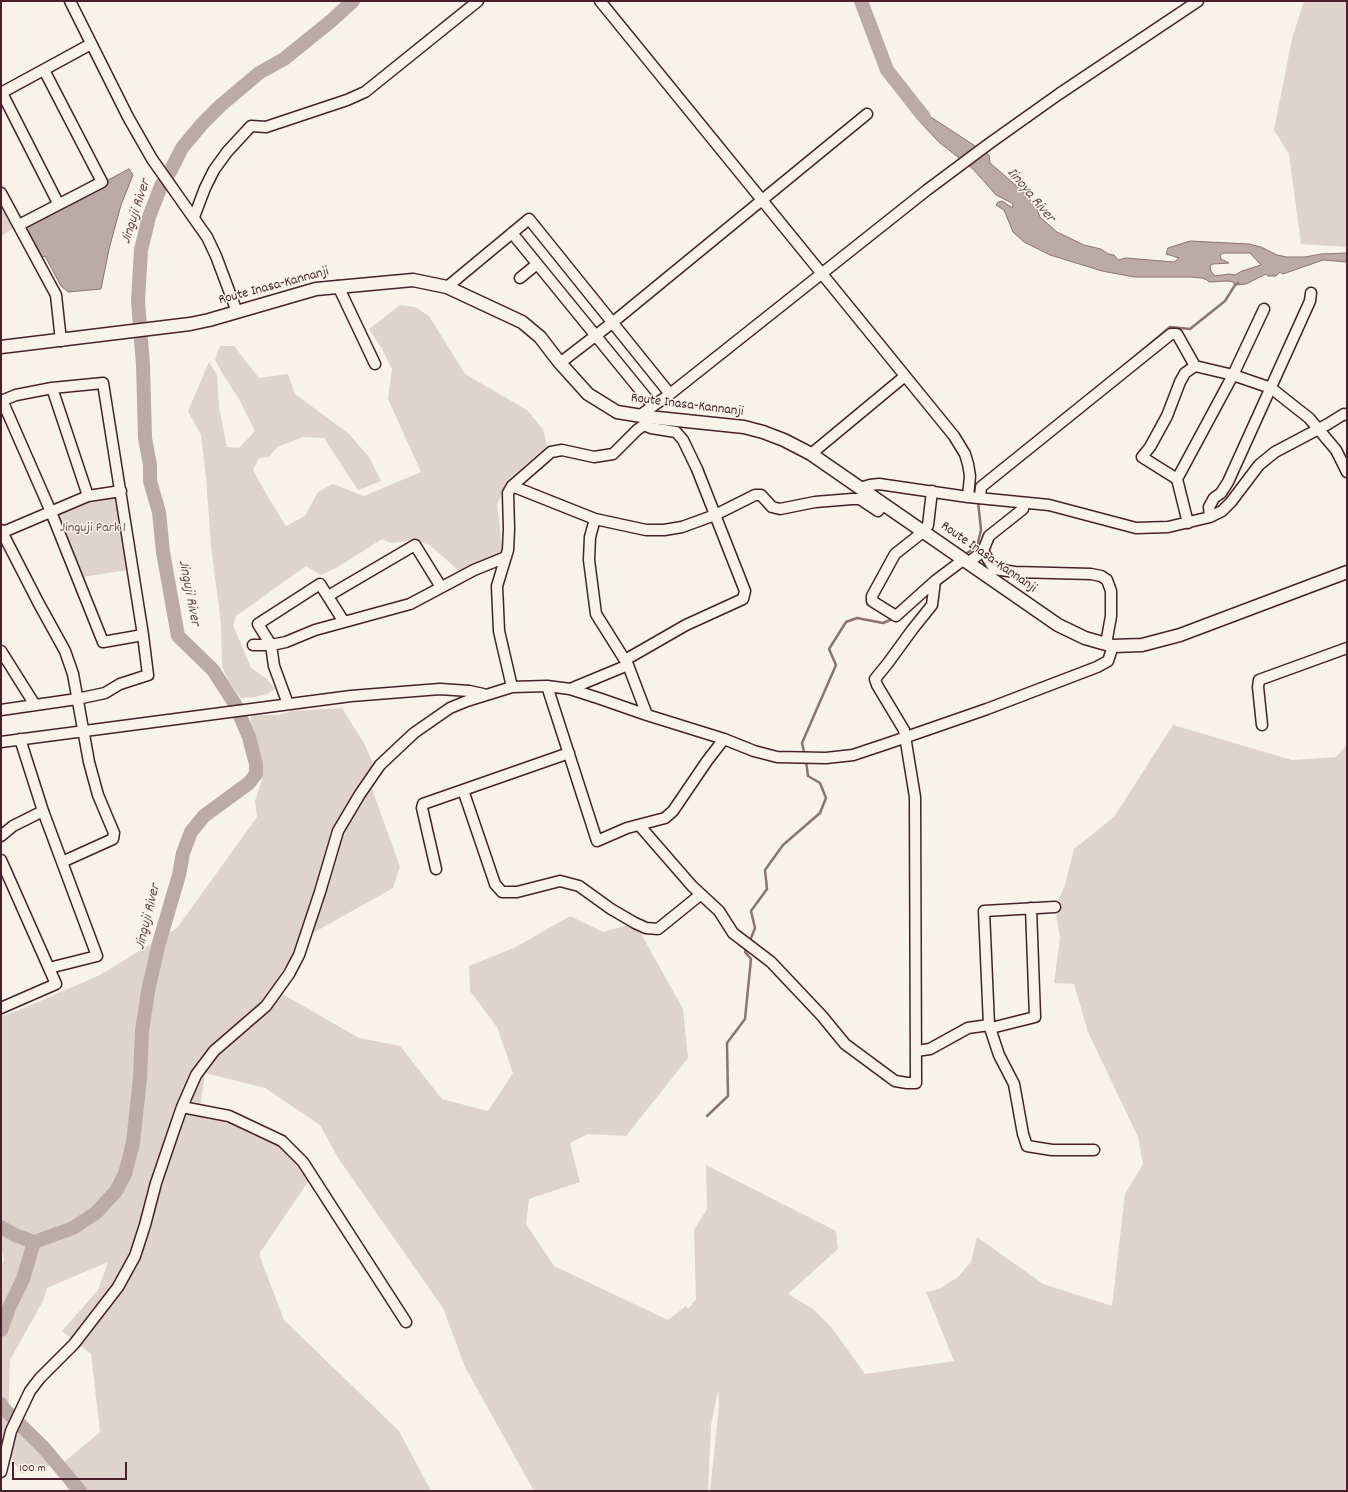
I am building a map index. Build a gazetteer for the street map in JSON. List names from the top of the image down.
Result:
{
  "streets": {
    "main road": ["Route Inasa-Kannanji"]
  },
  "water": ["Iinoya River", "Jinguji River"],
  "parks": ["Jinguji Park 1"],
  "scale_bar": "100 m"
}
